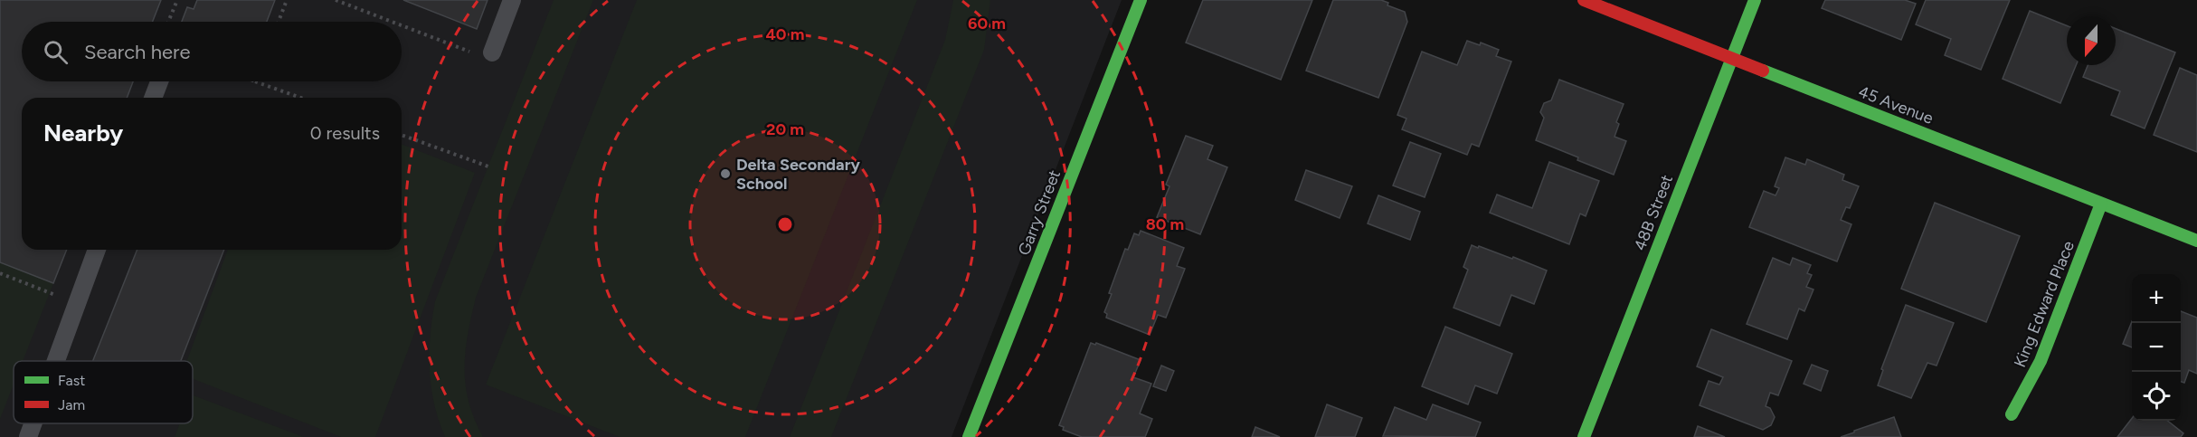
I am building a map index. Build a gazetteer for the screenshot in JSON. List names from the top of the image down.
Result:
{
  "streets": {
    "street": [
      "45 Avenue",
      "Garry Street",
      "48B Street",
      "King Edward Place"
    ]
  },
  "crossings": [
    ["45 Avenue", "48B Street"],
    ["45 Avenue", "King Edward Place"]
  ],
  "places": ["Delta Secondary School"],
  "legend": ["Fast", "Jam"],
  "north": "bottom",
  "page": {
    "search": "Search here",
    "heading": ["Nearby", "0 results"],
    "map_buttons": ["+", "−"]
  },
  "rings": [
    "60 m",
    "40 m",
    "20 m",
    "80 m"
  ]
}
